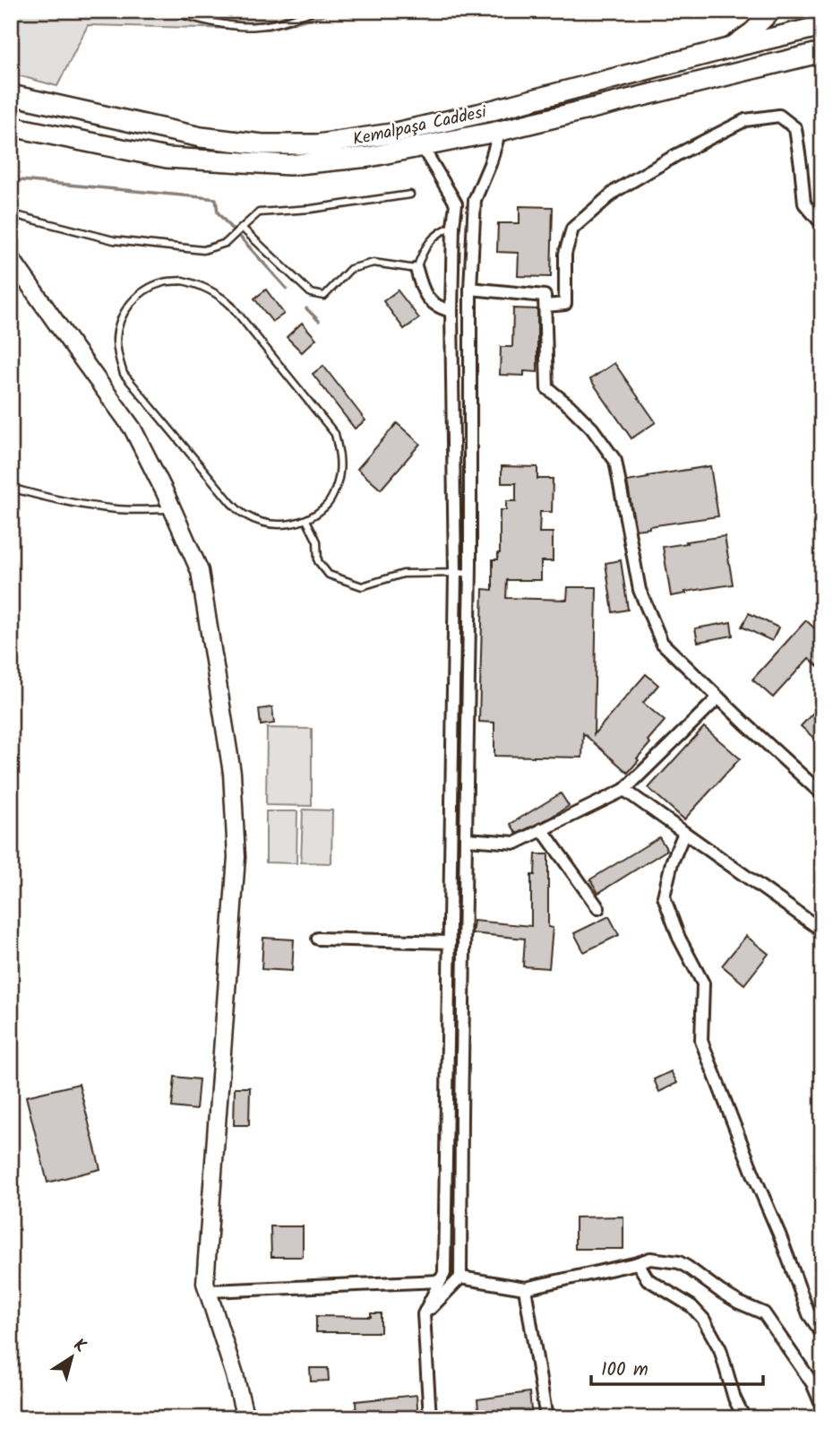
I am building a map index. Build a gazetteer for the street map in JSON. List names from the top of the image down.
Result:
{
  "streets": {
    "main road": ["Kemalpaşa Caddesi"]
  },
  "scale_bar": "100 m",
  "north": "top right"
}
